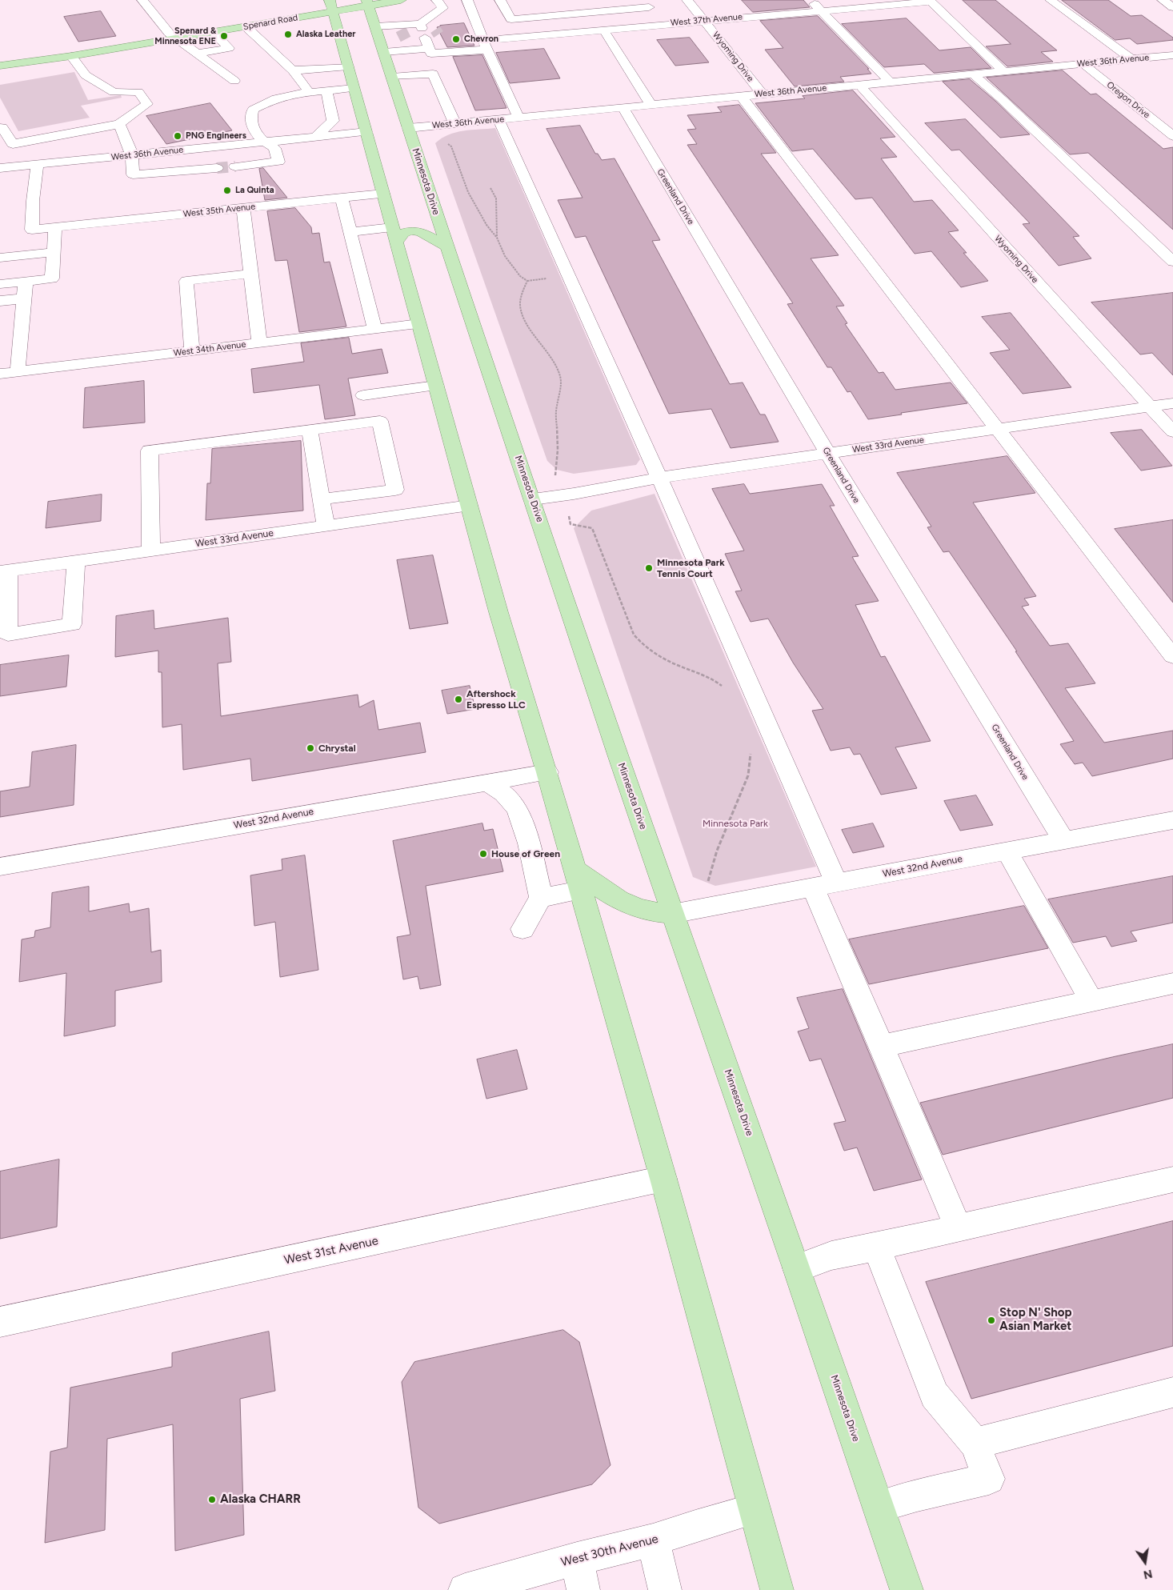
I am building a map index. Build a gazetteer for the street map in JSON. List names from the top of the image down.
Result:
{
  "streets": {
    "main road": ["Spenard Road", "Minnesota Drive"],
    "street": [
      "West 37th Avenue",
      "Wyoming Drive",
      "West 36th Avenue",
      "Oregon Drive",
      "Greenland Drive",
      "West 35th Avenue",
      "West 34th Avenue",
      "West 33rd Avenue",
      "West 32nd Avenue",
      "West 31st Avenue",
      "West 30th Avenue"
    ]
  },
  "crossings": [
    ["West 37th Avenue", "Wyoming Drive"],
    ["Spenard Road", "Minnesota Drive"],
    ["Wyoming Drive", "West 36th Avenue"],
    ["Wyoming Drive", "West 33rd Avenue"],
    ["West 36th Avenue", "Oregon Drive"],
    ["West 36th Avenue", "Minnesota Drive"],
    ["West 36th Avenue", "Greenland Drive"],
    ["West 36th Avenue", "West 35th Avenue"],
    ["Minnesota Drive", "West 33rd Avenue"],
    ["Minnesota Drive", "West 32nd Avenue"],
    ["Greenland Drive", "West 33rd Avenue"],
    ["Greenland Drive", "West 32nd Avenue"]
  ],
  "parks": ["Minnesota Park"],
  "places": [
    "Alaska Leather",
    "Spenard & Minnesota ENE",
    "Chevron",
    "PNG Engineers",
    "La Quinta",
    "Minnesota Park Tennis Court",
    "Aftershock Espresso LLC",
    "Chrystal",
    "House of Green",
    "Stop N' Shop Asian Market",
    "Alaska CHARR"
  ],
  "north": "bottom"
}
